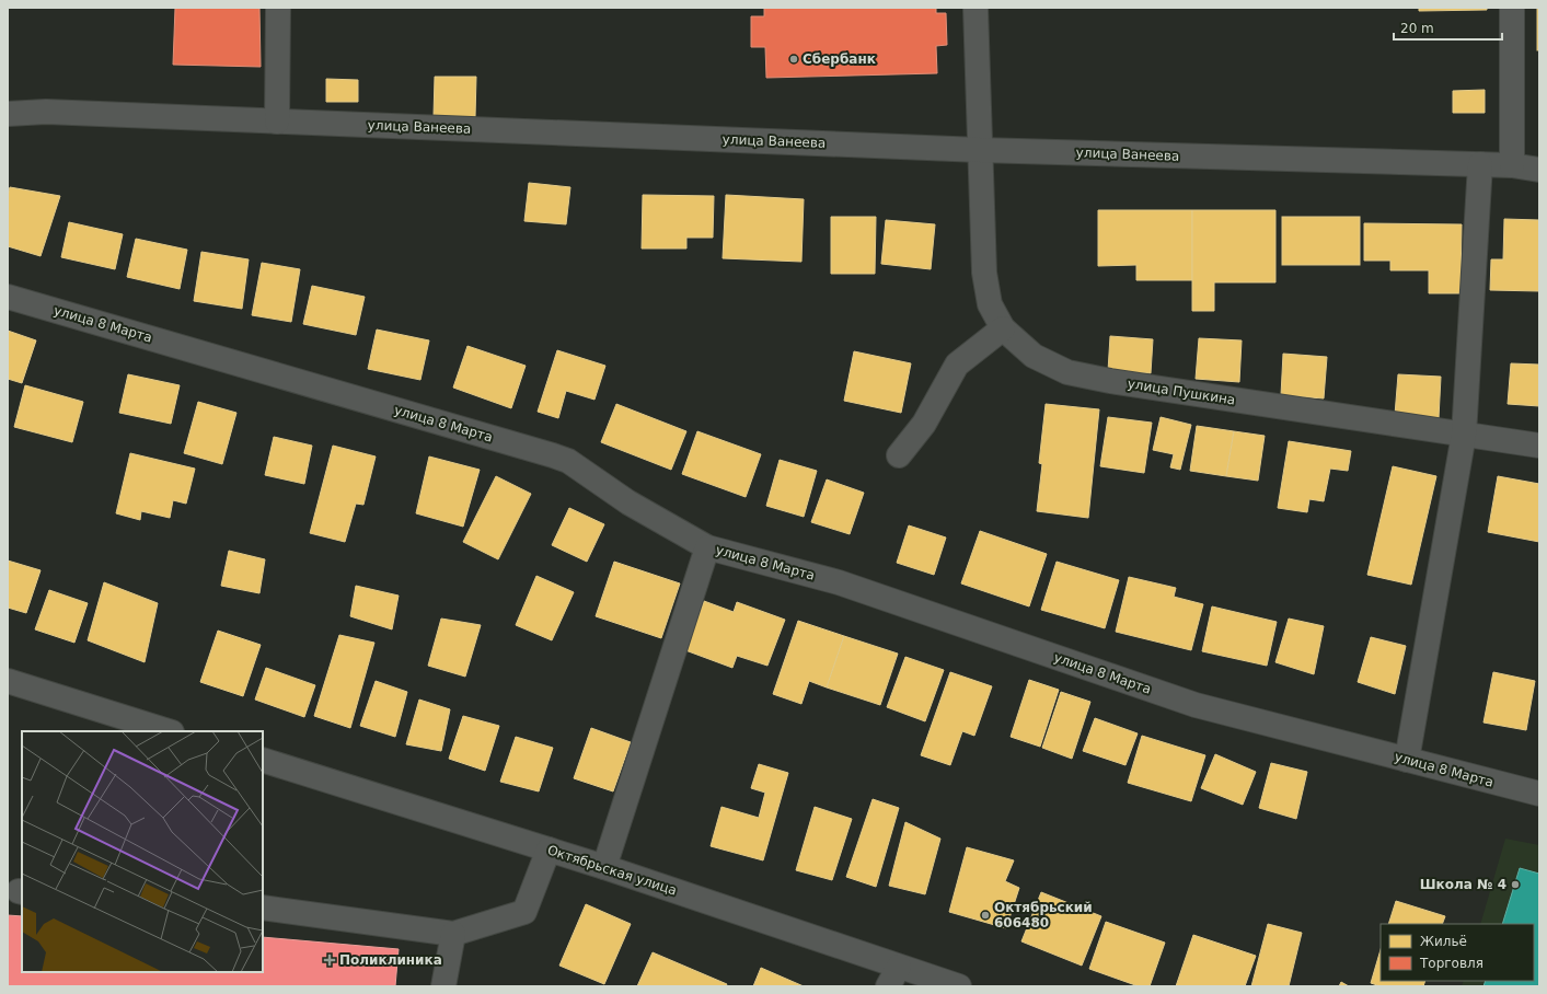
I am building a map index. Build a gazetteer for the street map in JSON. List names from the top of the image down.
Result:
{
  "streets": {
    "street": [
      "улица Ванеева",
      "улица 8 Марта",
      "улица Пушкина",
      "Октябрьская улица"
    ]
  },
  "crossings": [
    ["улица Ванеева", "улица Пушкина"]
  ],
  "places": {
    "other": ["Сбербанк", "Школа № 4", "Октябрьский 606480"],
    "health": ["Поликлиника"]
  },
  "legend": ["Жильё", "Торговля"],
  "scale_bar": "20 m"
}
